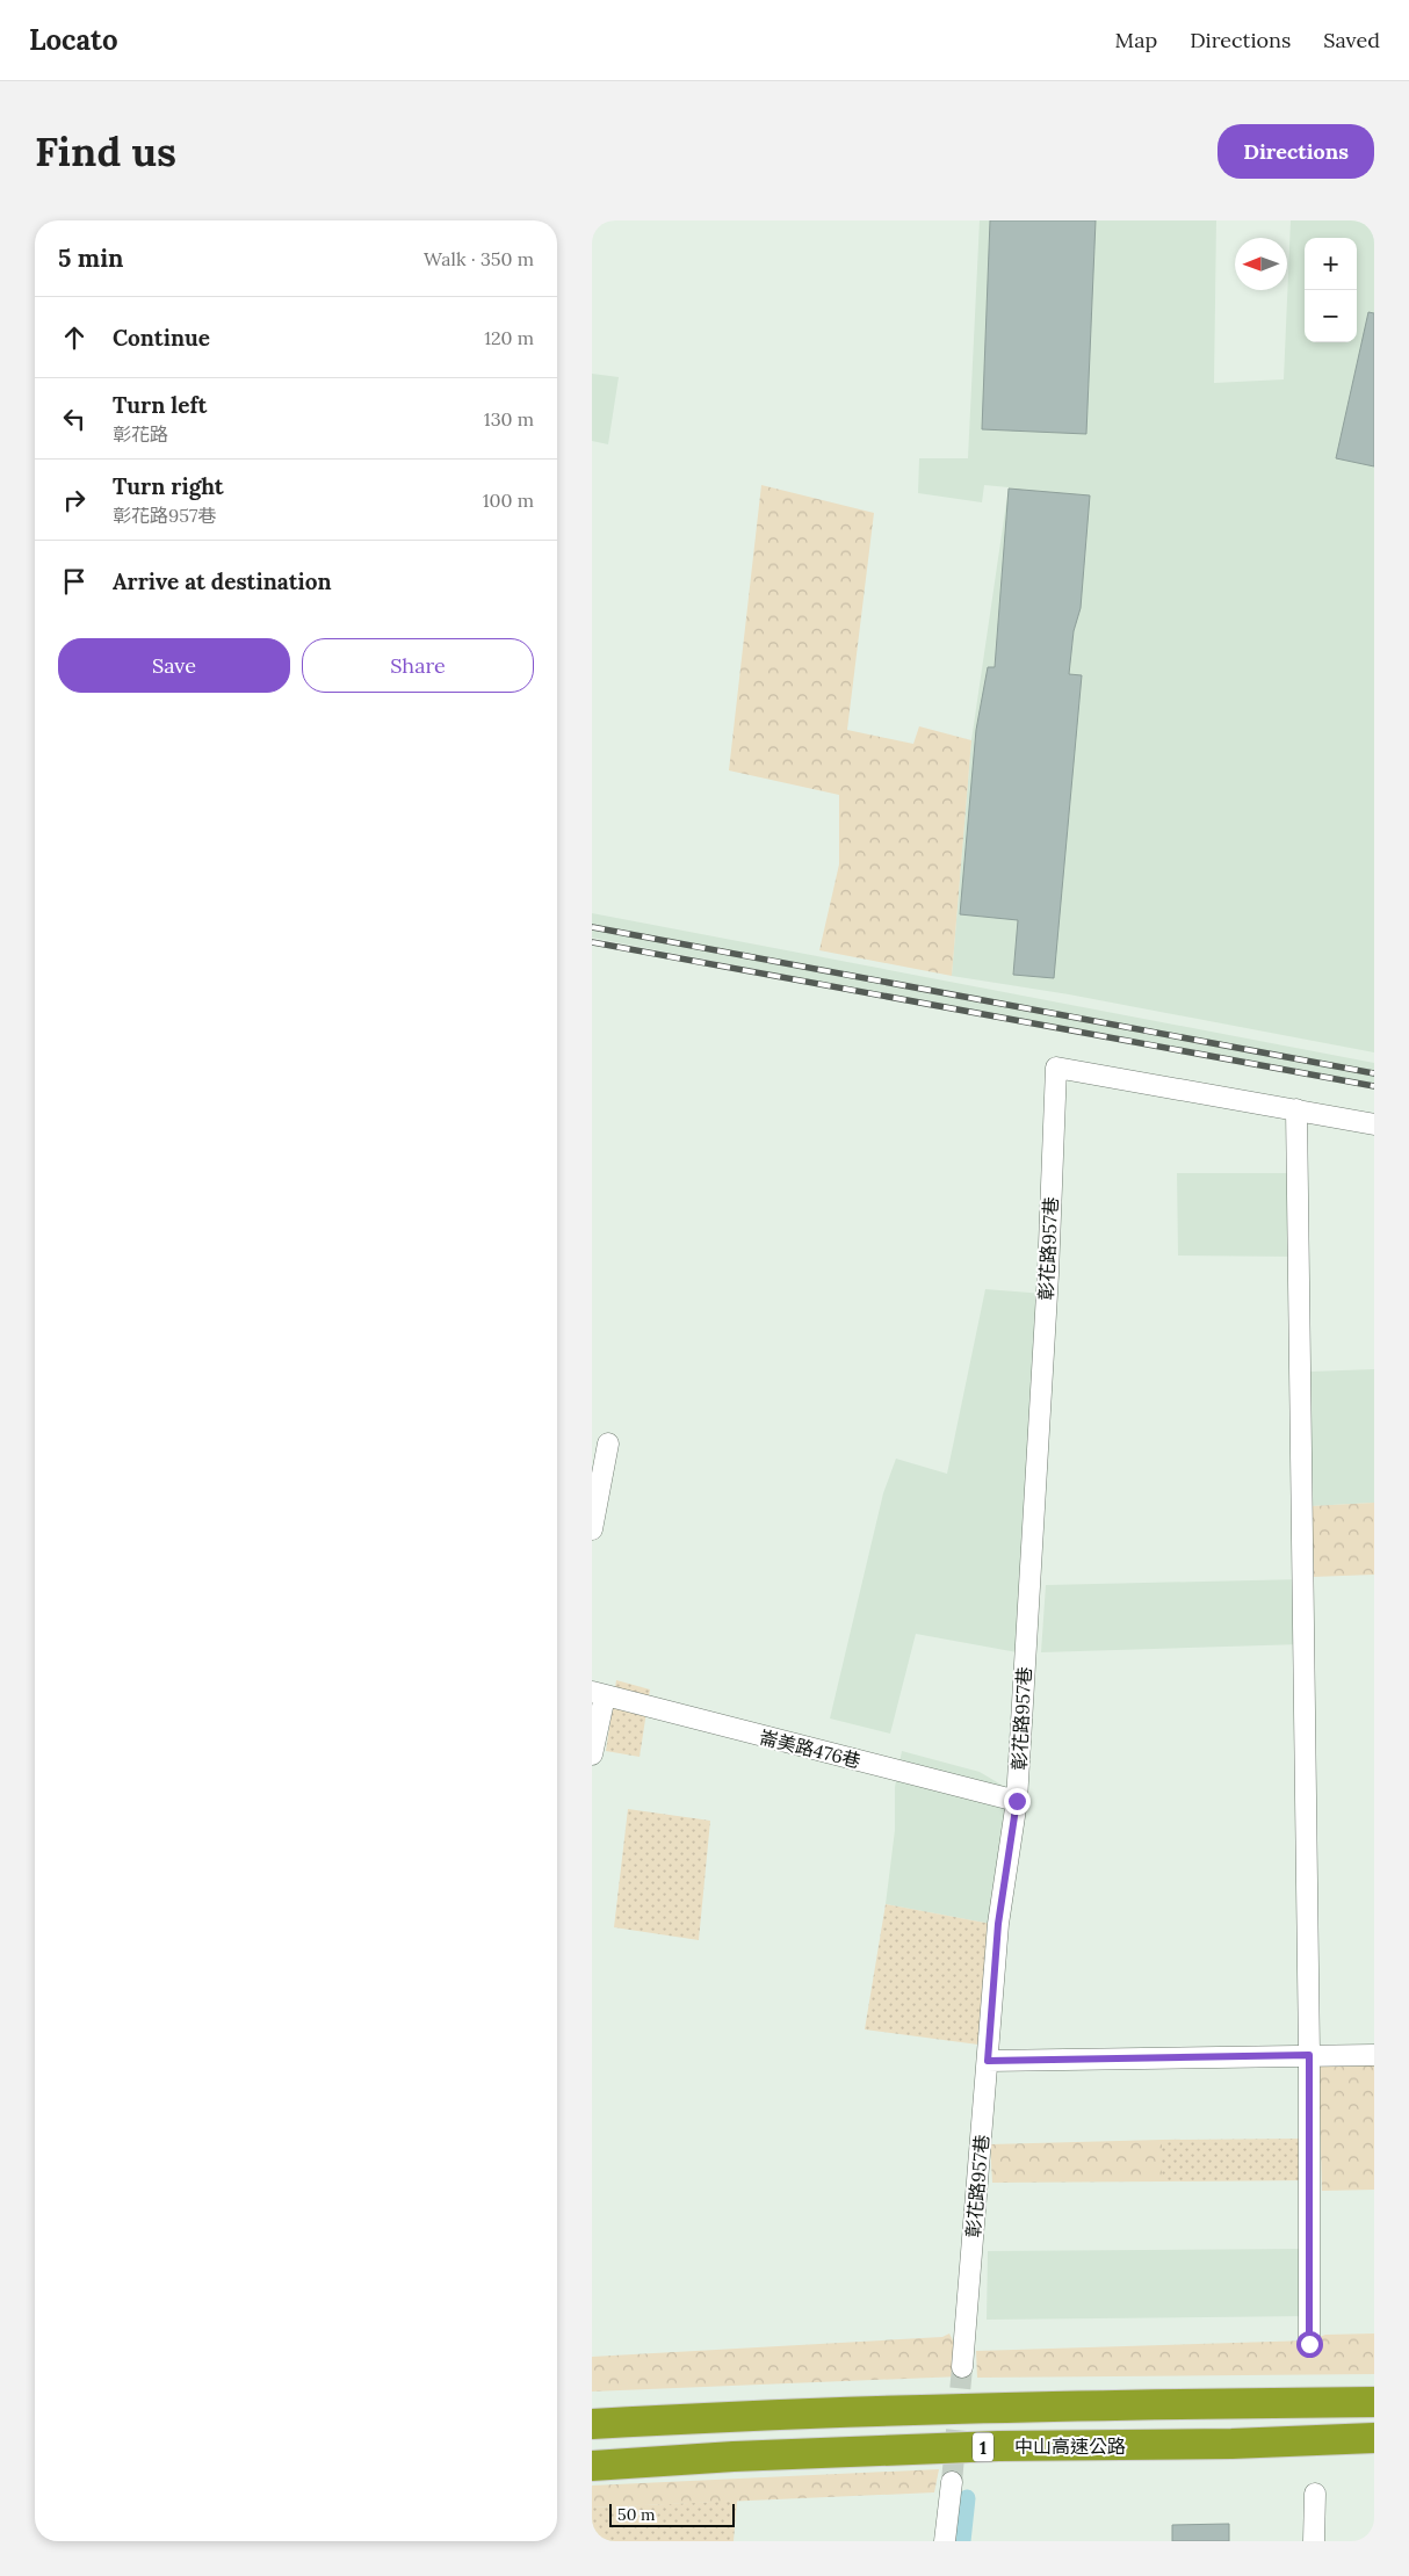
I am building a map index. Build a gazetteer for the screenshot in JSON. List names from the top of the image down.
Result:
{
  "streets": {
    "highway": ["中山高速公路", "1"],
    "street": ["彰花路957巷", "崙美路476巷"]
  },
  "crossings": [
    ["彰花路957巷", "崙美路476巷"]
  ],
  "scale_bar": "50 m",
  "north": "left",
  "page": {
    "header": "Locato",
    "nav": ["Map", "Directions", "Saved"],
    "buttons": [
      "Directions",
      ["Save", "Share"]
    ],
    "title": "Find us",
    "heading": ["5 min", "Walk · 350 m"],
    "map_buttons": ["+", "−"],
    "list": [
      ["Continue", "120 m"],
      ["Turn left", "彰花路", "130 m"],
      ["Turn right", "彰花路957巷", "100 m"],
      "Arrive at destination"
    ],
    "scale": "50 m"
  }
}
